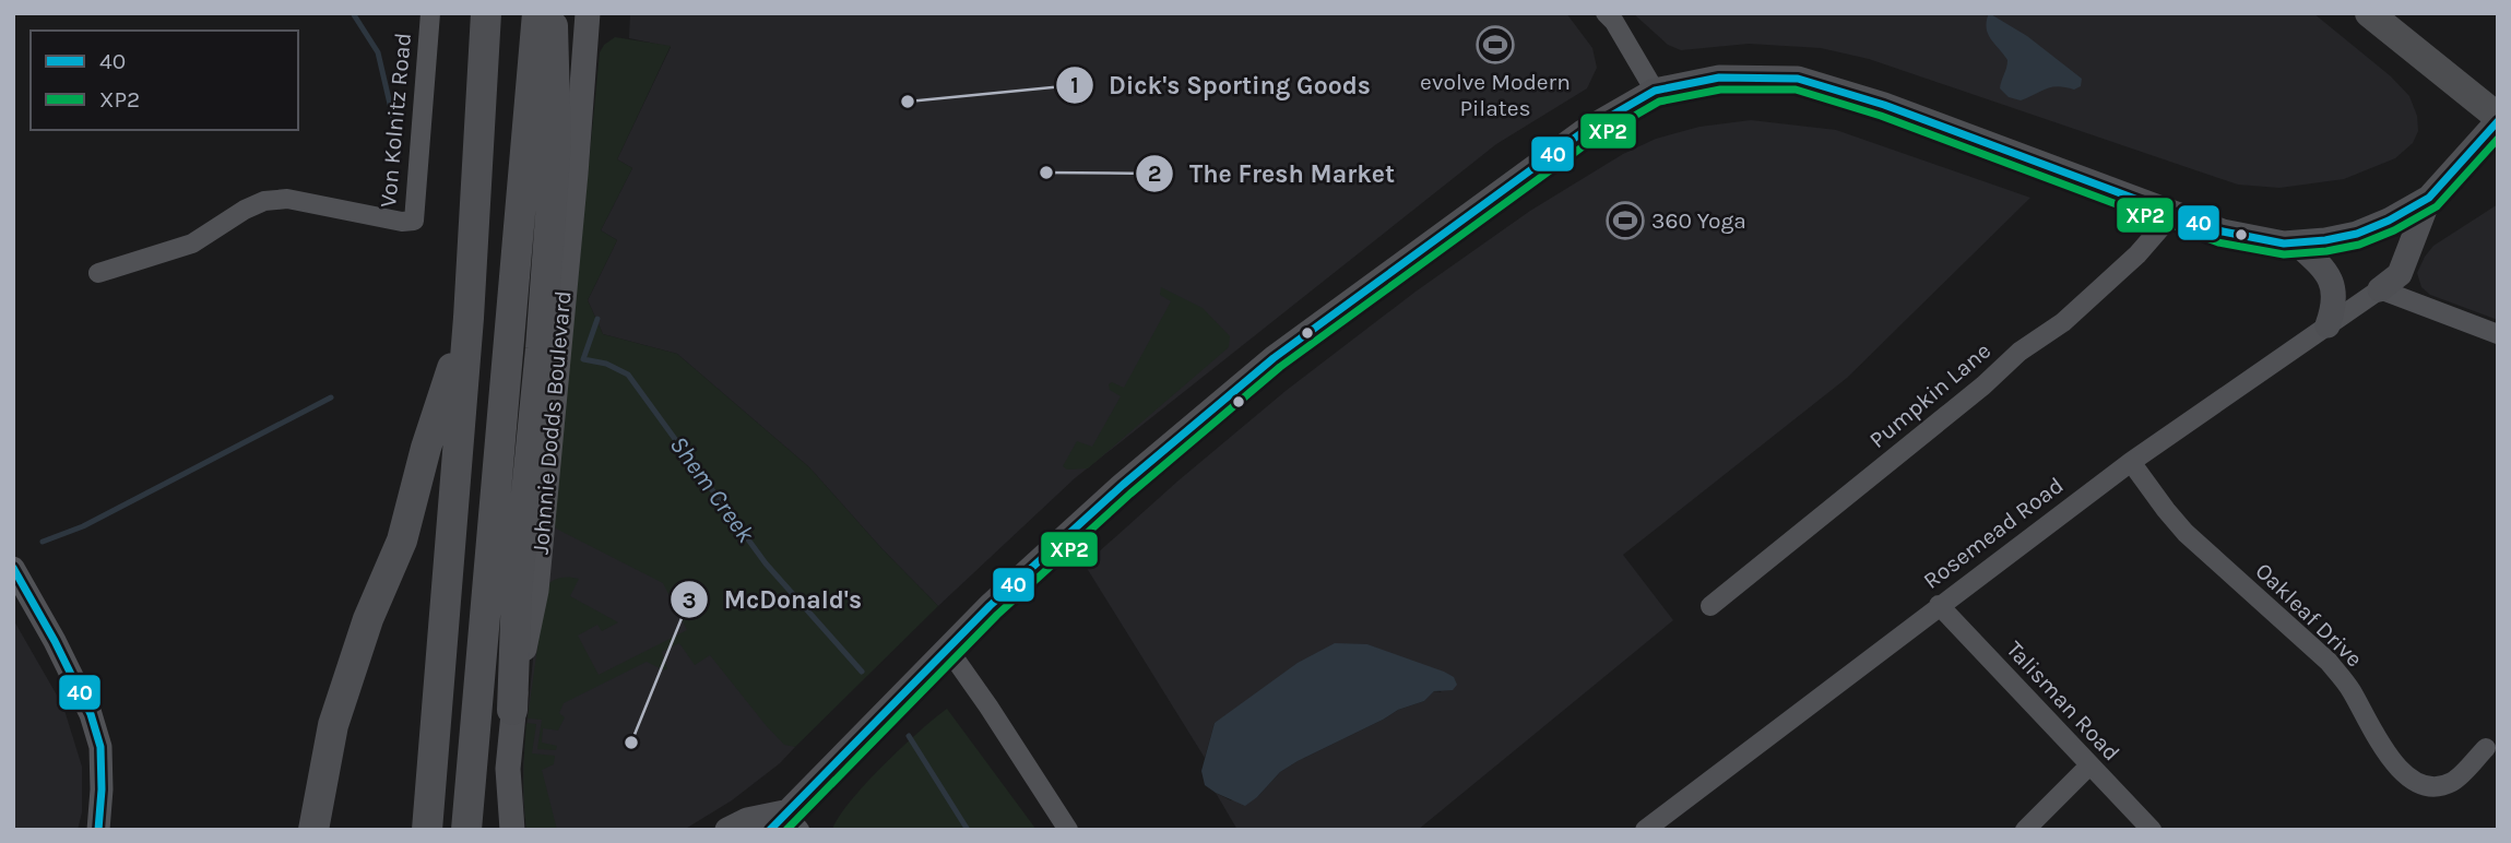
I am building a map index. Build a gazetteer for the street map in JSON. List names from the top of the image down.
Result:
{
  "streets": {
    "main road": ["Johnnie Dodds Boulevard"],
    "street": [
      "Von Kolnitz Road",
      "Pumpkin Lane",
      "Rosemead Road",
      "Oakleaf Drive",
      "Talisman Road"
    ]
  },
  "crossings": [
    ["Rosemead Road", "Oakleaf Drive"],
    ["Rosemead Road", "Talisman Road"]
  ],
  "water": ["Shem Creek"],
  "places": {
    "sports": ["evolve Modern Pilates", "360 Yoga"],
    "other": ["Dick's Sporting Goods", "The Fresh Market", "McDonald's"]
  },
  "lines": ["transit line 40", "transit line XP2"],
  "legend": ["40", "XP2"]
}
